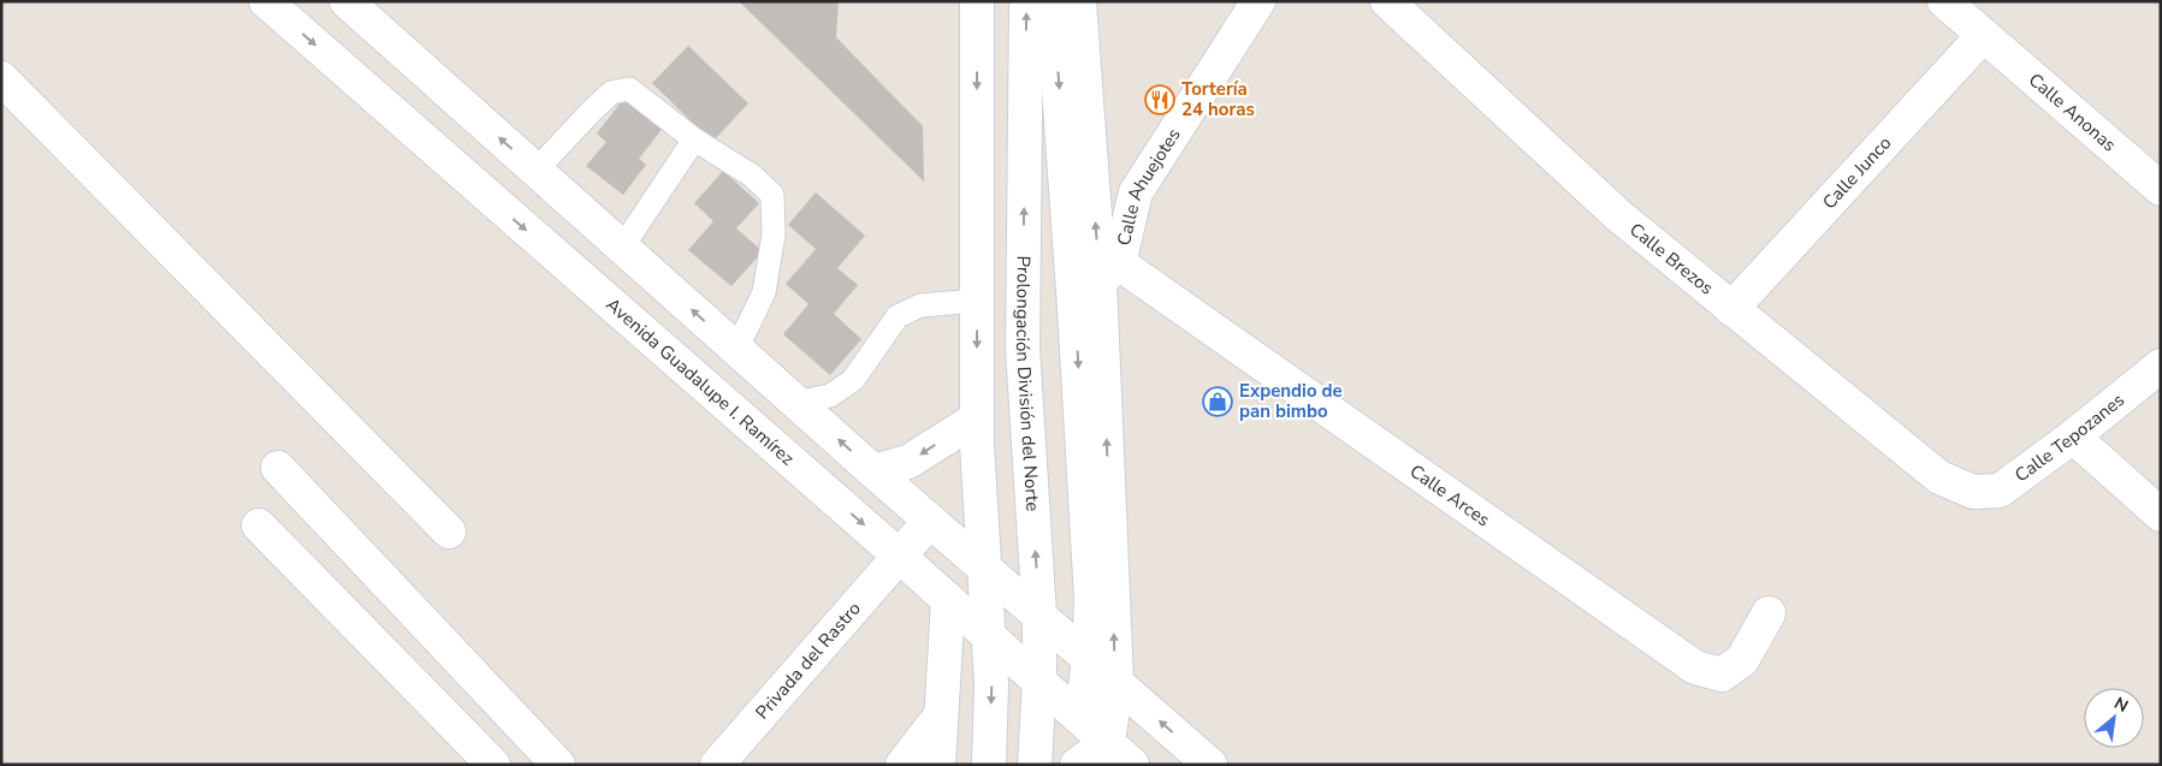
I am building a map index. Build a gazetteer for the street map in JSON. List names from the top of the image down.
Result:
{
  "streets": {
    "main road": [
      "Calle Anonas",
      "Calle Junco",
      "Calle Ahuejotes",
      "Calle Brezos",
      "Avenida Guadalupe I. Ramírez",
      "Prolongación División del Norte",
      "Calle Tepozanes",
      "Calle Arces",
      "Privada del Rastro"
    ]
  },
  "crossings": [
    ["Calle Anonas", "Calle Junco"],
    ["Calle Junco", "Calle Brezos"],
    ["Calle Ahuejotes", "Calle Arces"],
    ["Calle Brezos", "Calle Tepozanes"],
    ["Avenida Guadalupe I. Ramírez", "Prolongación División del Norte"],
    ["Avenida Guadalupe I. Ramírez", "Privada del Rastro"]
  ],
  "places": {
    "restaurant": ["Tortería 24 horas"],
    "shop": ["Expendio de pan bimbo"]
  },
  "north": "top right"
}
